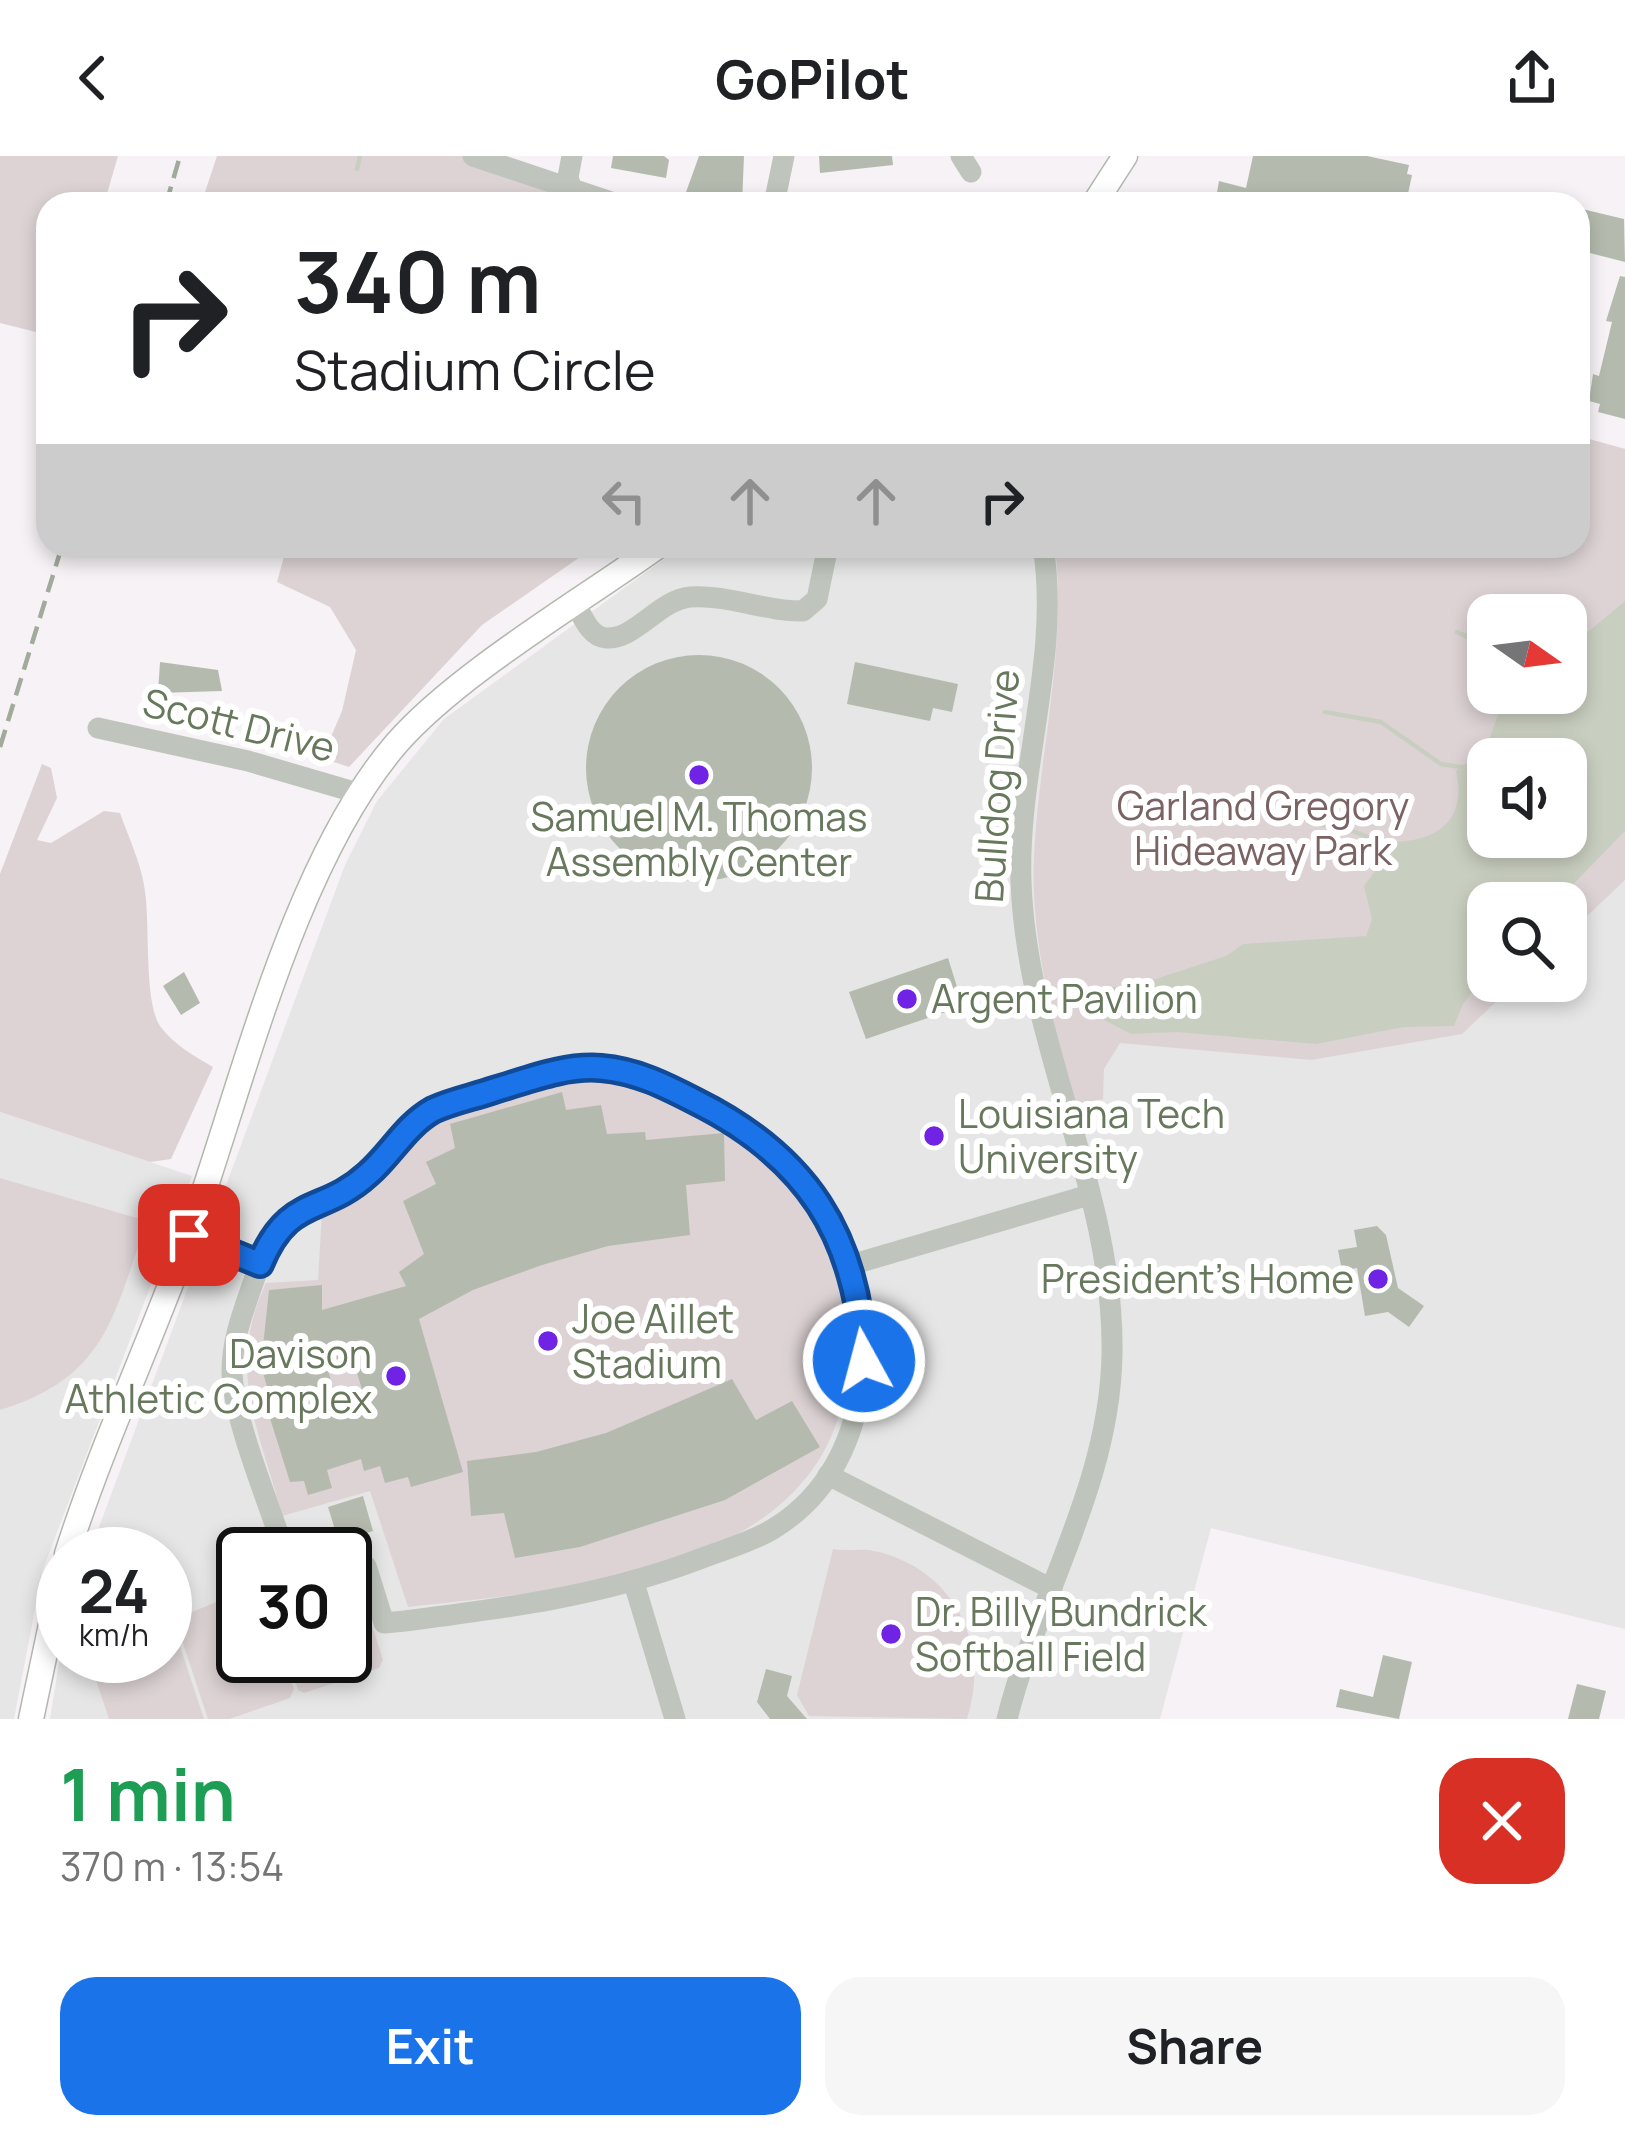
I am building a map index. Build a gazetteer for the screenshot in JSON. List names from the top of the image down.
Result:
{
  "streets": {
    "street": ["Scott Drive", "Bulldog Drive"]
  },
  "parks": ["Garland Gregory Hideaway Park"],
  "places": [
    "Samuel M. Thomas Assembly Center",
    "Argent Pavilion",
    "Louisiana Tech University",
    "President's Home",
    "Joe Aillet Stadium",
    "Davison Athletic Complex",
    "Dr. Billy Bundrick Softball Field"
  ],
  "north": "right",
  "page": {
    "header": "GoPilot",
    "turn": ["340 m", "Stadium Circle"],
    "speed": "24 km/h",
    "limit": "30",
    "heading": ["1 min", "370 m · 13:54"],
    "buttons": ["Exit", "Share"]
  }
}
